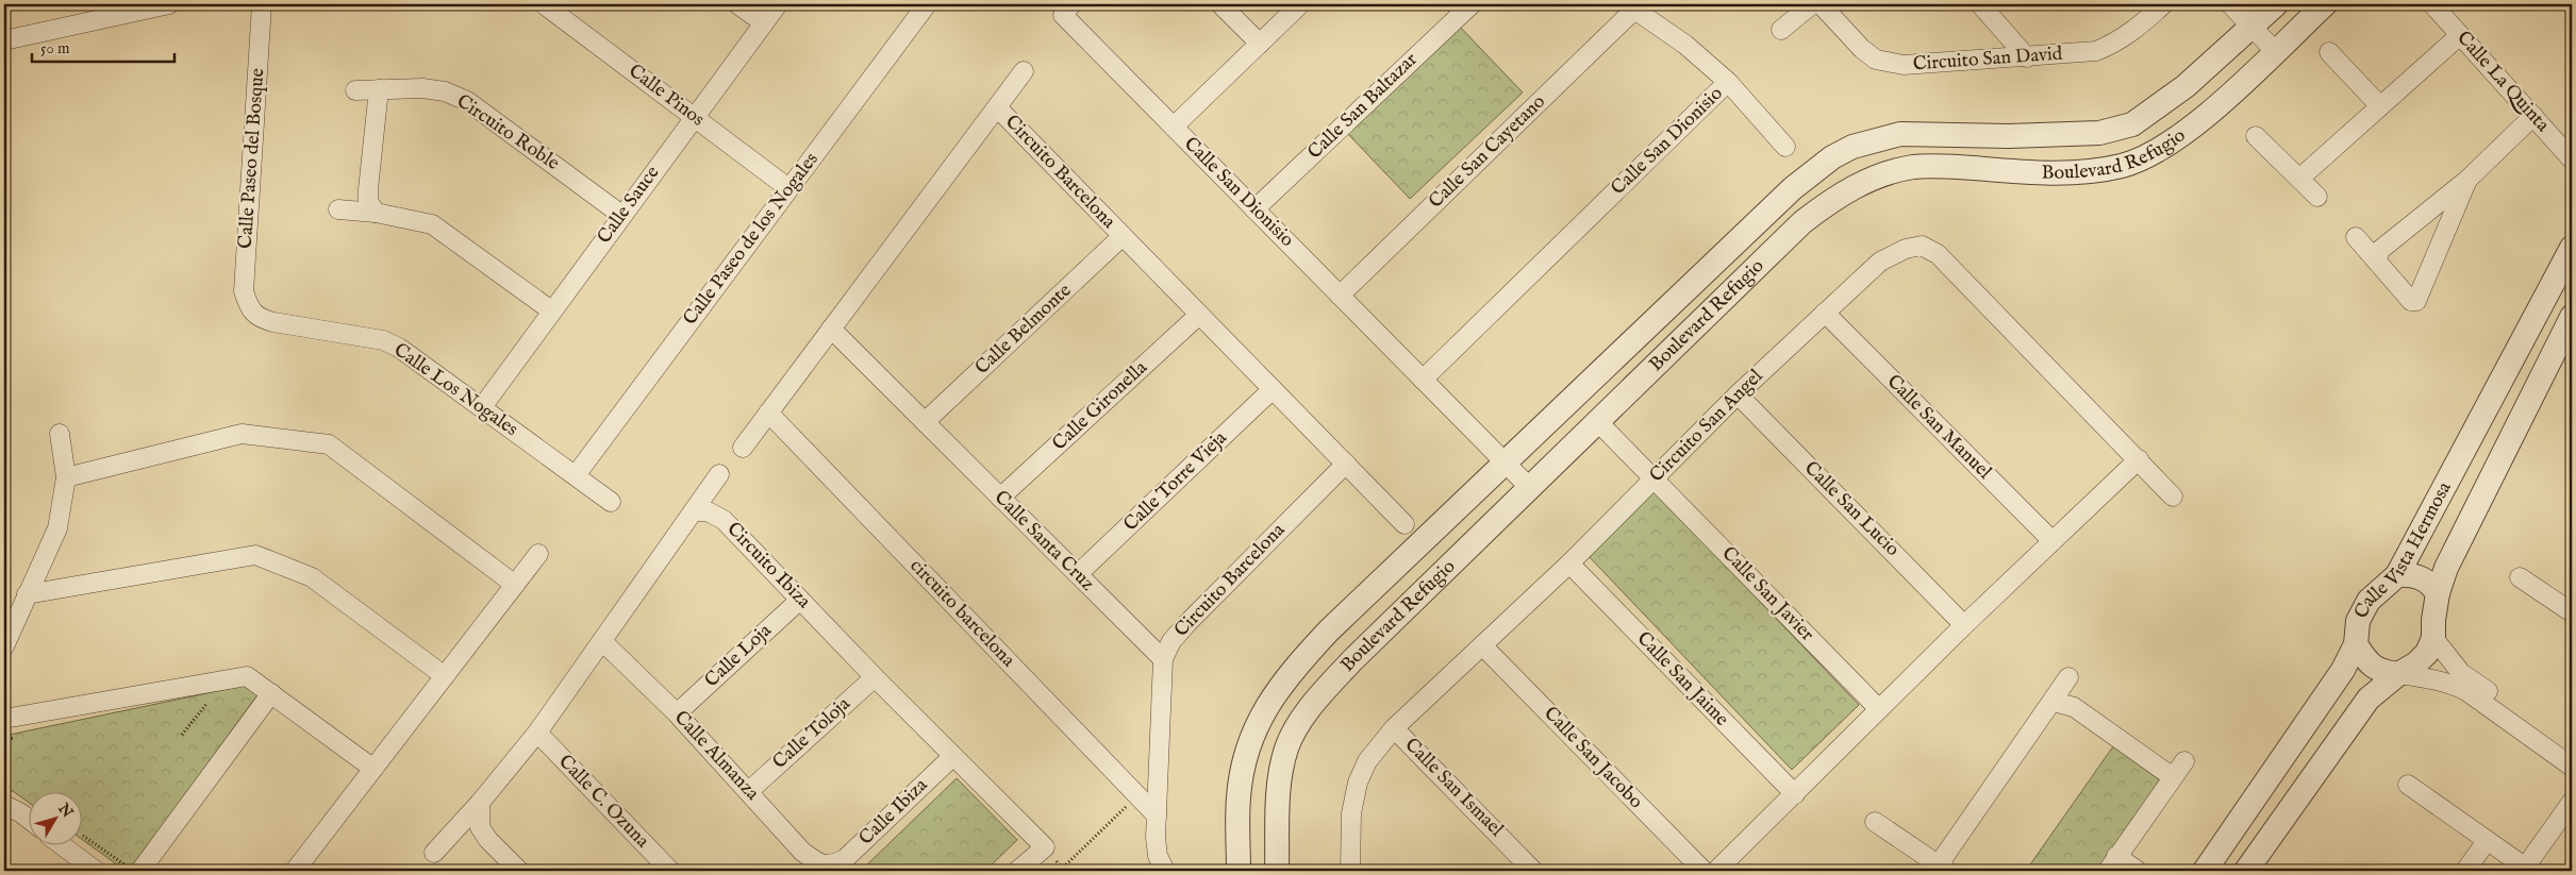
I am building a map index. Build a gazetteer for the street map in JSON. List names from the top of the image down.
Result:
{
  "streets": {
    "street": [
      "Circuito San David",
      "Calle La Quinta",
      "Calle Pinos",
      "Calle San Baltazar",
      "Circuito Roble",
      "Calle San Dionisio",
      "Boulevard Refugio",
      "Calle San Cayetano",
      "Calle Paseo del Bosque",
      "Circuito Barcelona",
      "Calle Sauce",
      "Calle Paseo de los Nogales",
      "Calle Belmonte",
      "Calle Los Nogales",
      "Calle Gironella",
      "Circuito San Angel",
      "Calle San Manuel",
      "Calle Torre Vieja",
      "Calle San Lucio",
      "Calle Santa Cruz",
      "Calle Vista Hermosa",
      "Circuito Ibiza",
      "Calle San Javier",
      "circuito barcelona",
      "Calle Loja",
      "Calle San Jaime",
      "Calle Toloja",
      "Calle Almanza",
      "Calle San Jacobo",
      "Calle San Ismael",
      "Calle C. Ozuna",
      "Calle Ibiza"
    ]
  },
  "crossings": [
    ["Calle Pinos", "Calle Sauce"],
    ["Calle Pinos", "Calle Paseo de los Nogales"],
    ["Calle San Baltazar", "Calle San Dionisio"],
    ["Circuito Roble", "Calle Sauce"],
    ["Calle San Dionisio", "Boulevard Refugio"],
    ["Calle San Dionisio", "Calle San Cayetano"],
    ["Boulevard Refugio", "Calle San Javier"],
    ["Calle Paseo del Bosque", "Calle Los Nogales"],
    ["Circuito Barcelona", "Calle Belmonte"],
    ["Circuito Barcelona", "Calle Gironella"],
    ["Circuito Barcelona", "Calle Torre Vieja"],
    ["Circuito Barcelona", "Calle Santa Cruz"],
    ["Circuito Barcelona", "circuito barcelona"],
    ["Calle Sauce", "Calle Los Nogales"],
    ["Calle Paseo de los Nogales", "Calle Los Nogales"],
    ["Calle Belmonte", "Calle Santa Cruz"],
    ["Calle Gironella", "Calle Santa Cruz"],
    ["Circuito San Angel", "Calle San Manuel"],
    ["Circuito San Angel", "Calle San Lucio"],
    ["Circuito San Angel", "Calle San Javier"],
    ["Circuito San Angel", "Calle San Jaime"],
    ["Circuito San Angel", "Calle San Jacobo"],
    ["Circuito San Angel", "Calle San Ismael"],
    ["Calle Torre Vieja", "Calle Santa Cruz"],
    ["Circuito Ibiza", "Calle Loja"],
    ["Circuito Ibiza", "Calle Toloja"],
    ["Circuito Ibiza", "Calle Ibiza"],
    ["Calle Loja", "Calle Almanza"],
    ["Calle Toloja", "Calle Almanza"],
    ["Calle Almanza", "Calle Ibiza"]
  ],
  "scale_bar": "50 m",
  "north": "top right"
}
